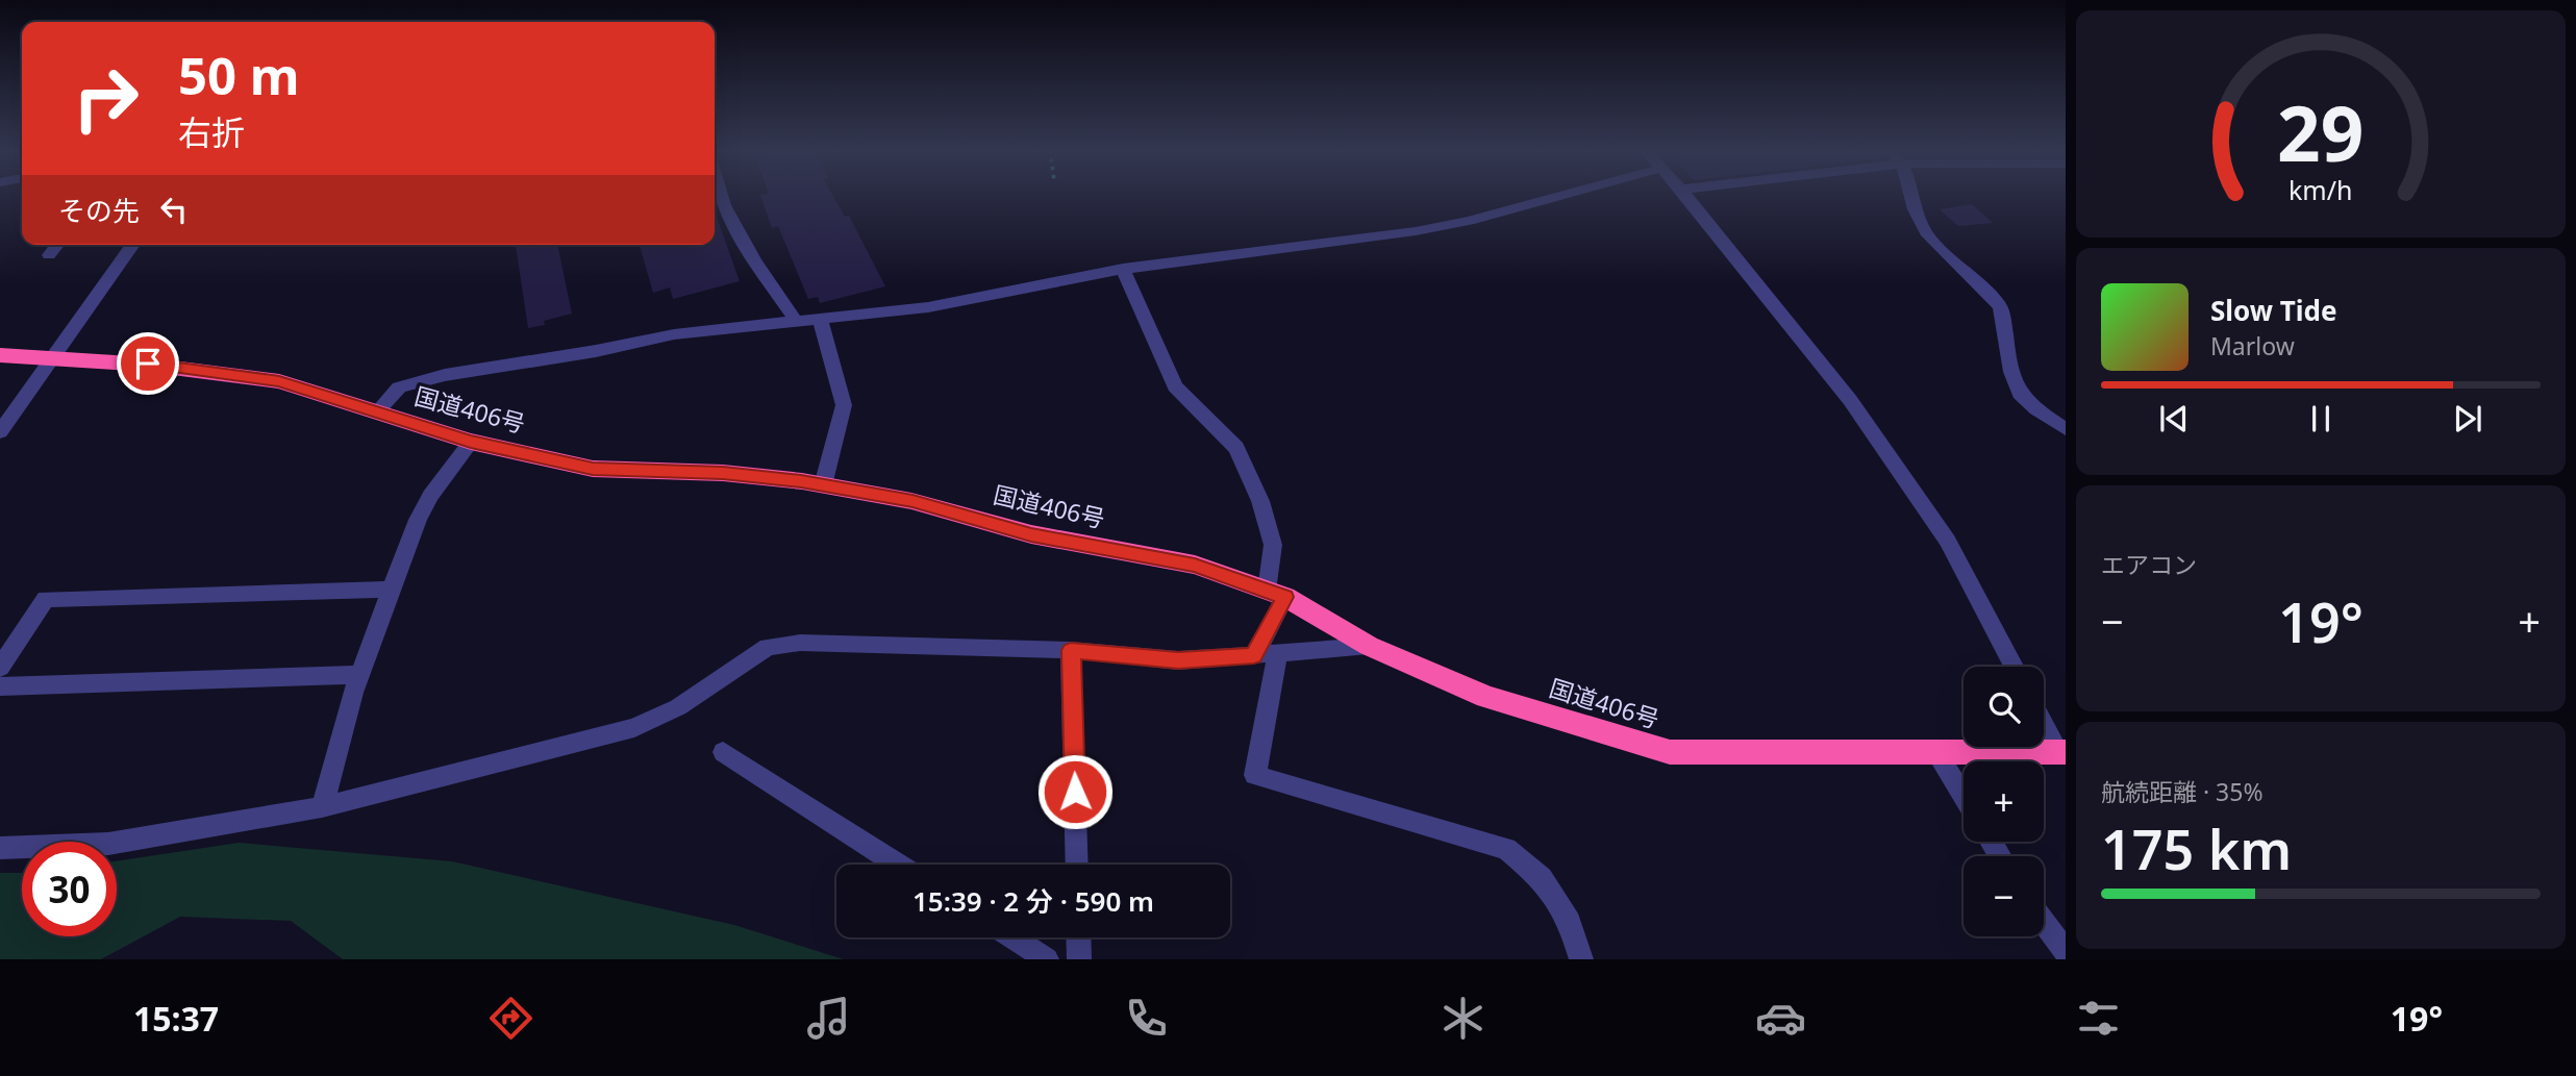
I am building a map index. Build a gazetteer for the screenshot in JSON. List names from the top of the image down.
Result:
{
  "streets": {
    "highway": ["国道406号"]
  },
  "page": {
    "turn": ["50 m", "右折"],
    "then": "その先",
    "song": ["Slow Tide", "Marlow"],
    "tile": [
      "エアコン",
      ["航続距離 · 35%", "175 km"]
    ],
    "heat": ["−", "19°", "+"],
    "map_buttons": ["+", "−"],
    "limit": "30",
    "trip": "15:39 · 2 分 · 590 m",
    "tabs": ["15:37", "19°"],
    "gauge": ["29", "km/h"]
  }
}
